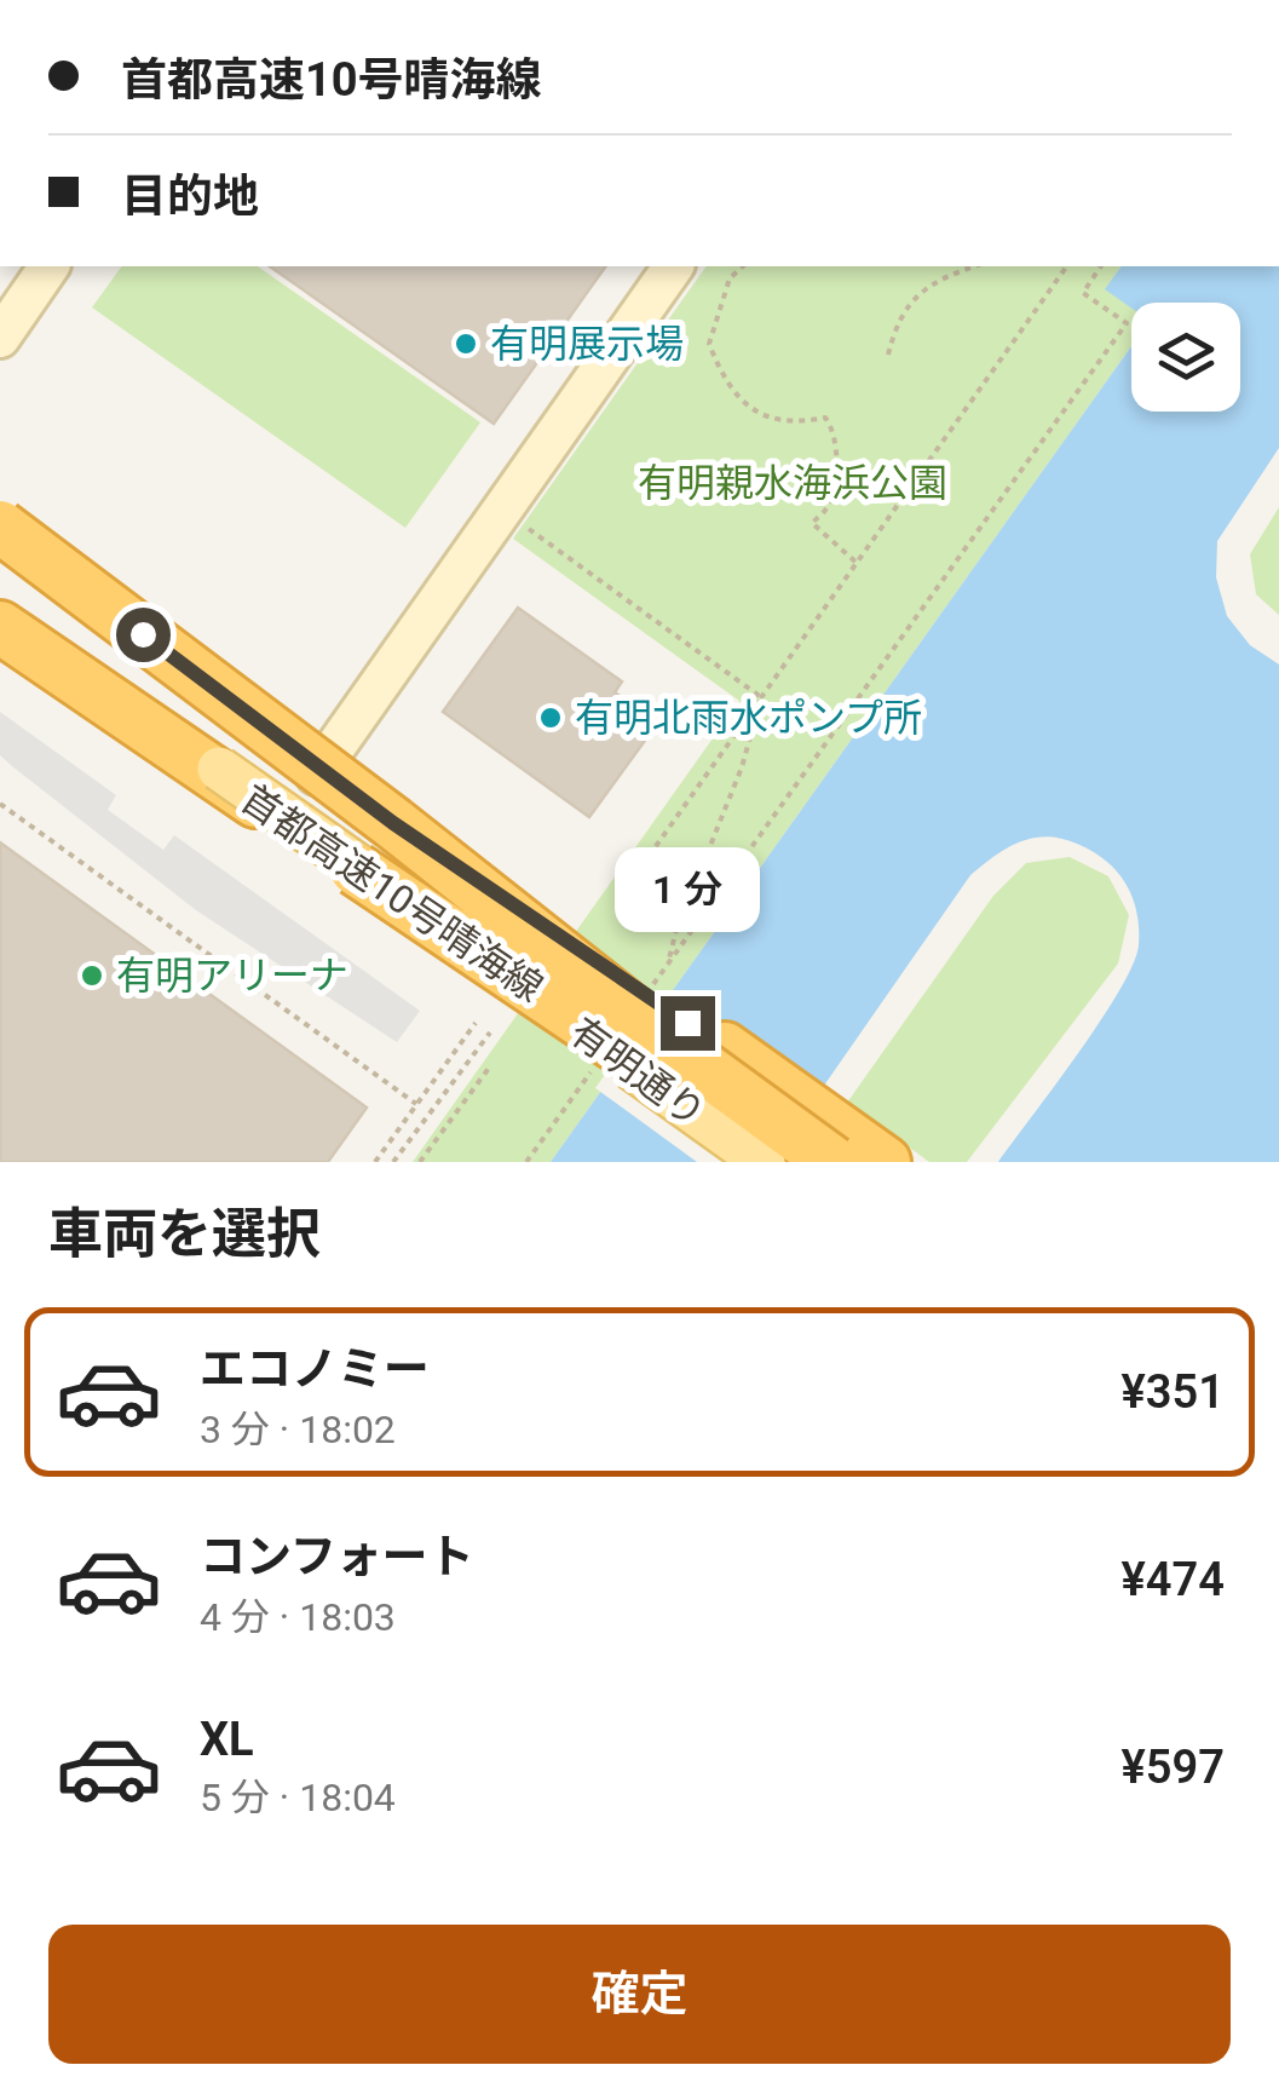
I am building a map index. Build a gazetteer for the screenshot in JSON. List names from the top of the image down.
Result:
{
  "streets": {
    "highway": ["首都高速10号晴海線"],
    "main road": ["有明通り"]
  },
  "parks": ["有明親水海浜公園"],
  "places": ["有明展示場", "有明北雨水ポンプ所", "有明アリーナ"],
  "page": {
    "banner": ["首都高速10号晴海線", "目的地"],
    "bubble": "1 分",
    "heading": "車両を選択",
    "list": [
      {
        "name": "エコノミー",
        "note": "3 分 · 18:02",
        "value": "¥351"
      },
      {
        "name": "コンフォート",
        "note": "4 分 · 18:03",
        "value": "¥474"
      },
      {
        "name": "XL",
        "note": "5 分 · 18:04",
        "value": "¥597"
      }
    ],
    "buttons": "確定"
  }
}
